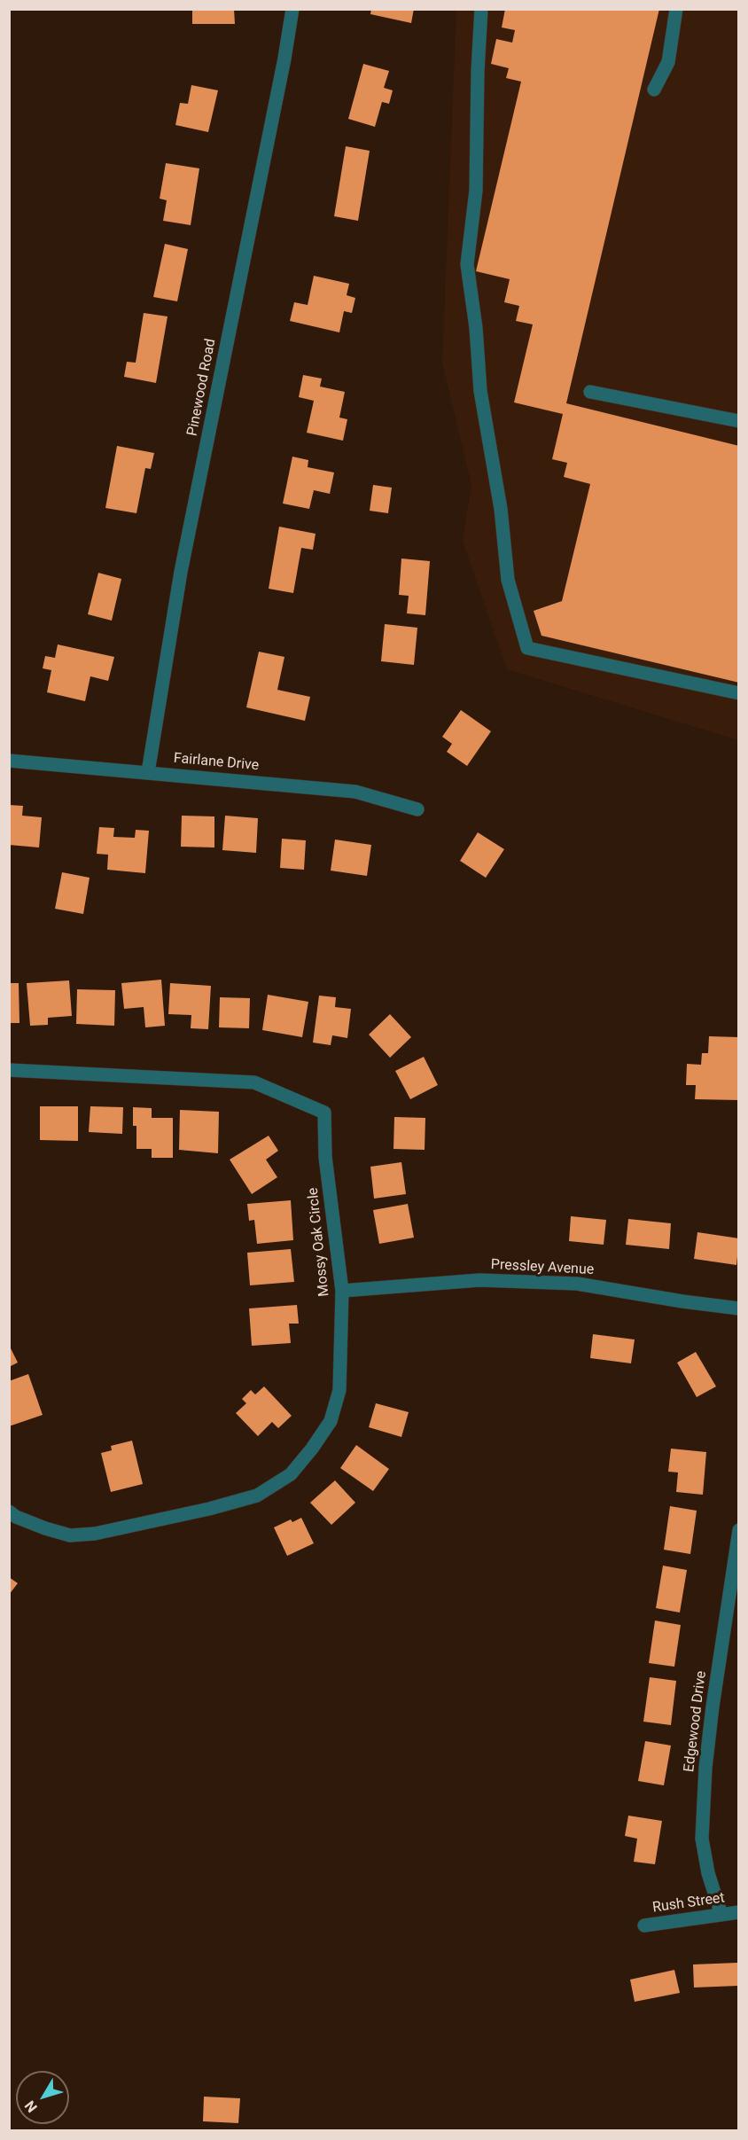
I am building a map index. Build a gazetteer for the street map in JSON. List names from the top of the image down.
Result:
{
  "streets": {
    "street": [
      "Pinewood Road",
      "Fairlane Drive",
      "Mossy Oak Circle",
      "Pressley Avenue",
      "Edgewood Drive",
      "Rush Street"
    ]
  },
  "crossings": [
    ["Pinewood Road", "Fairlane Drive"],
    ["Mossy Oak Circle", "Pressley Avenue"],
    ["Edgewood Drive", "Rush Street"]
  ],
  "north": "bottom left"
}
